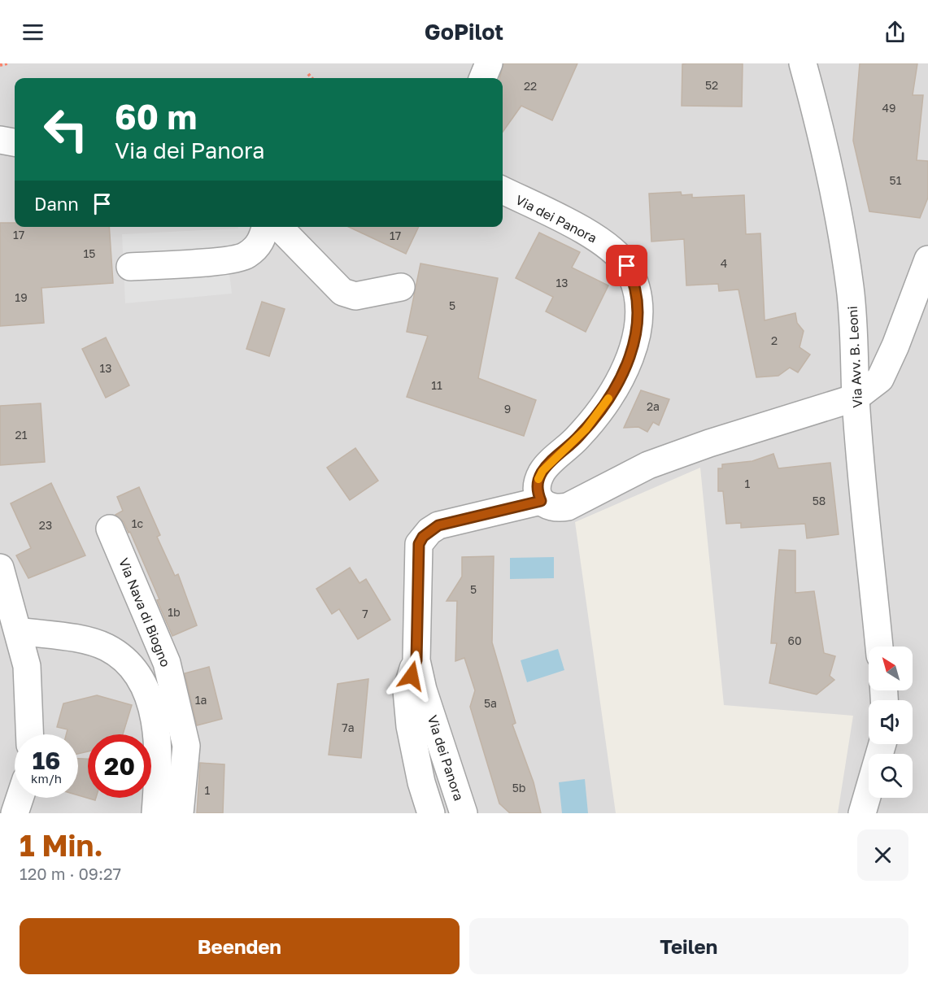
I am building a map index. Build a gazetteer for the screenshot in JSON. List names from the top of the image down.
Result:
{
  "streets": {
    "street": ["Via dei Panora", "Via Avv. B. Leoni", "Via Nava di Biogno"]
  },
  "house_numbers": [
    "52",
    "22",
    "49",
    "51",
    "17",
    "17",
    "15",
    "4",
    "13",
    "19",
    "5",
    "2",
    "13",
    "11",
    "2a",
    "9",
    "21",
    "1",
    "58",
    "1c",
    "23",
    "5",
    "1b",
    "7",
    "60",
    "1a",
    "5a",
    "7a",
    "5b",
    "1"
  ],
  "north": "top left",
  "page": {
    "header": "GoPilot",
    "turn": ["60 m", "Via dei Panora"],
    "then": "Dann",
    "speed": "16 km/h",
    "limit": "20",
    "heading": ["1 Min.", "120 m · 09:27"],
    "buttons": ["Beenden", "Teilen"]
  }
}
